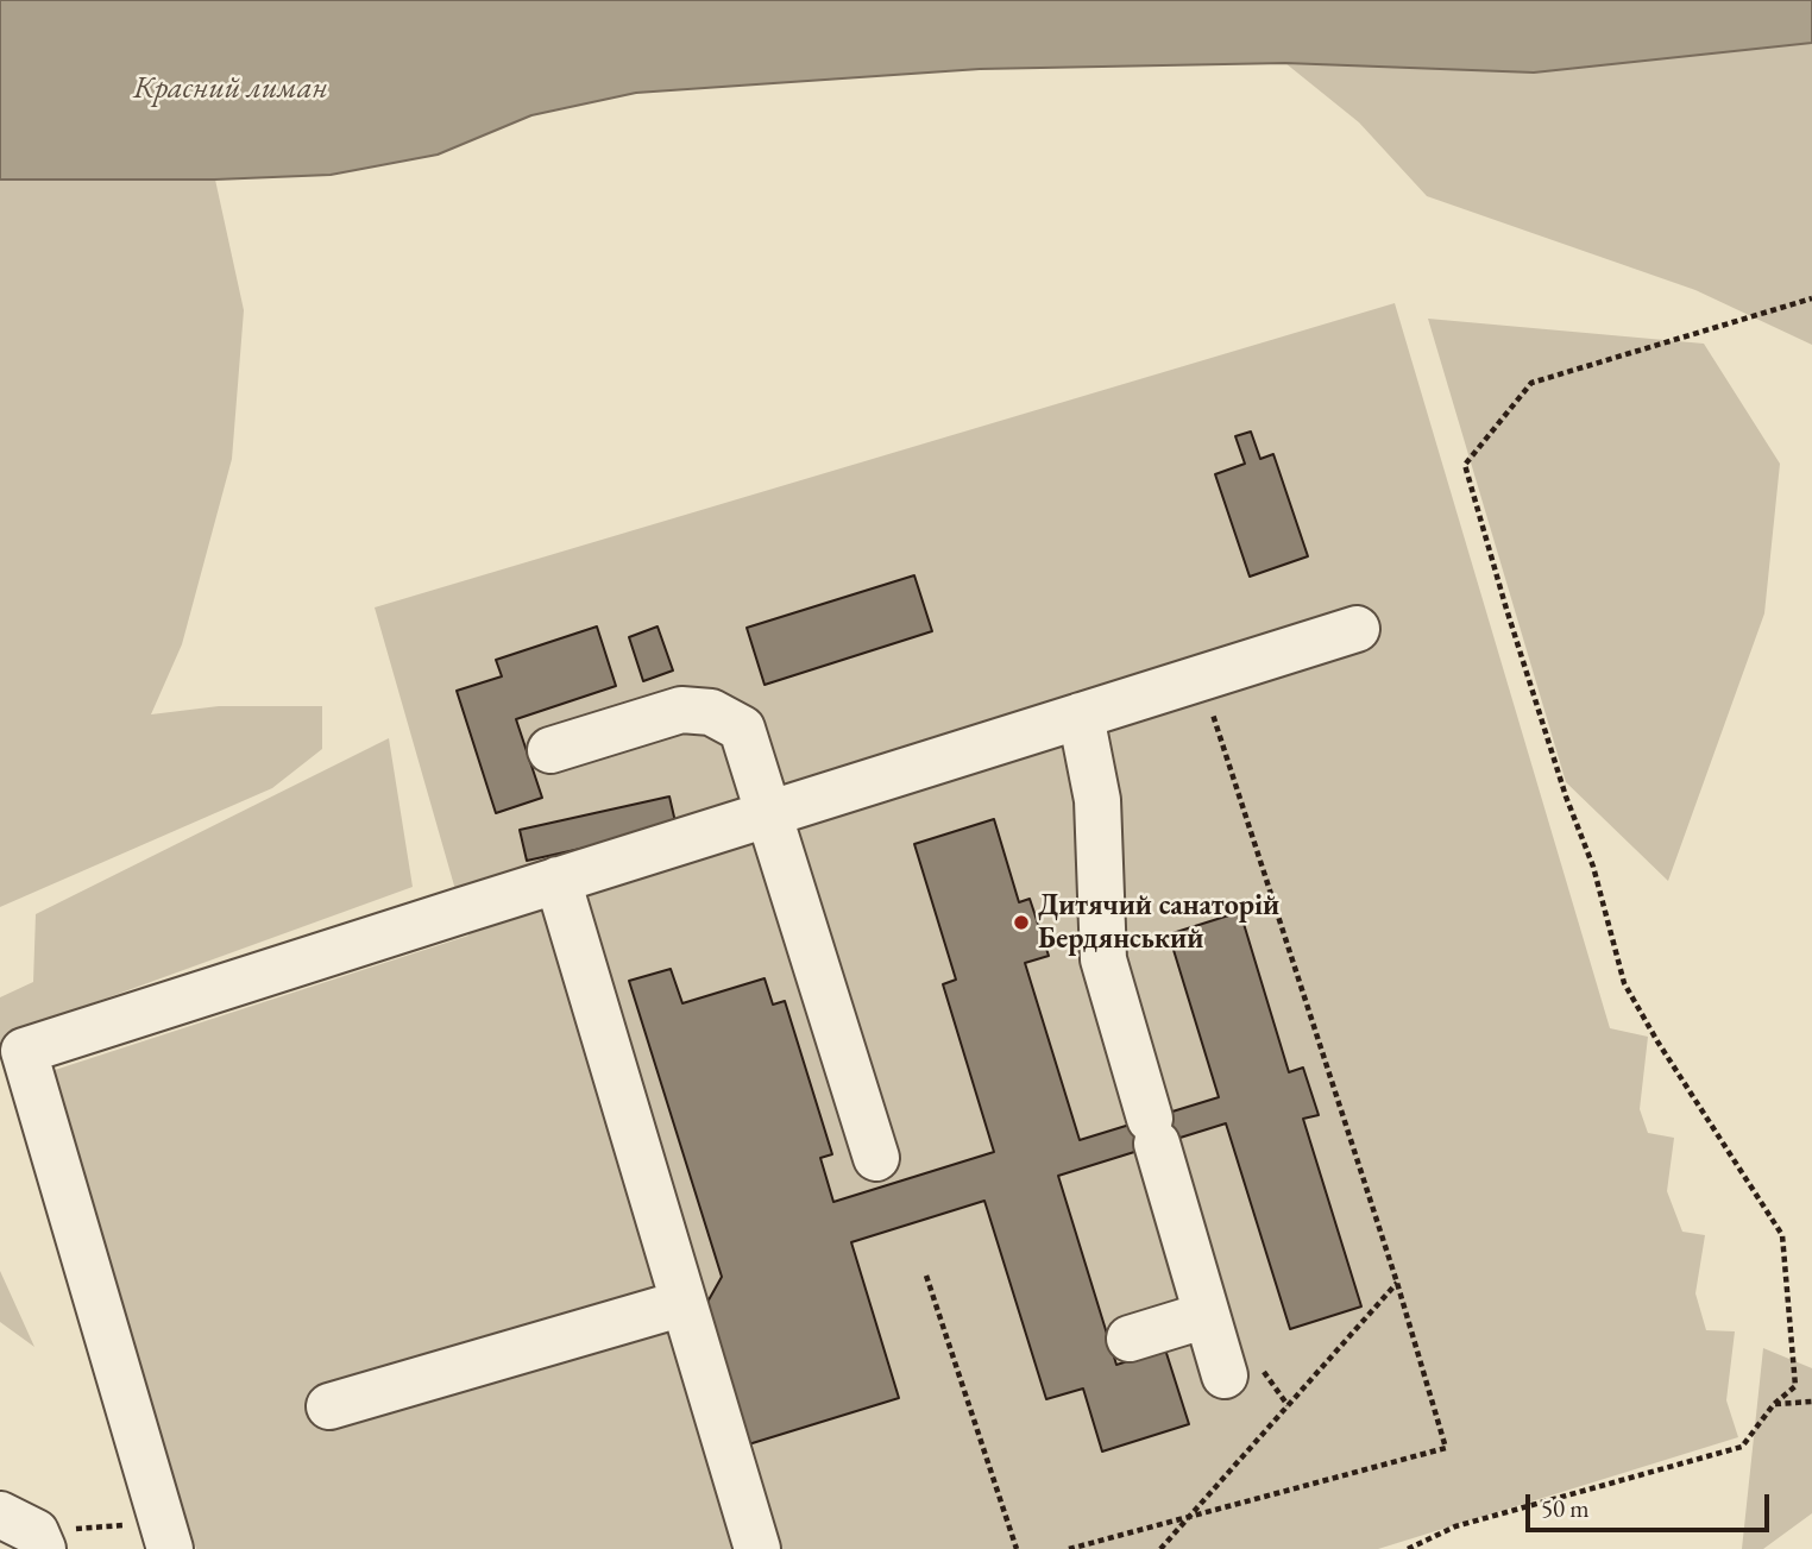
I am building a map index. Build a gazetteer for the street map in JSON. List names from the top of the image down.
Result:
{
  "water": ["Красний лиман"],
  "places": ["Дитячий санаторій Бердянський"],
  "scale_bar": "50 m"
}
